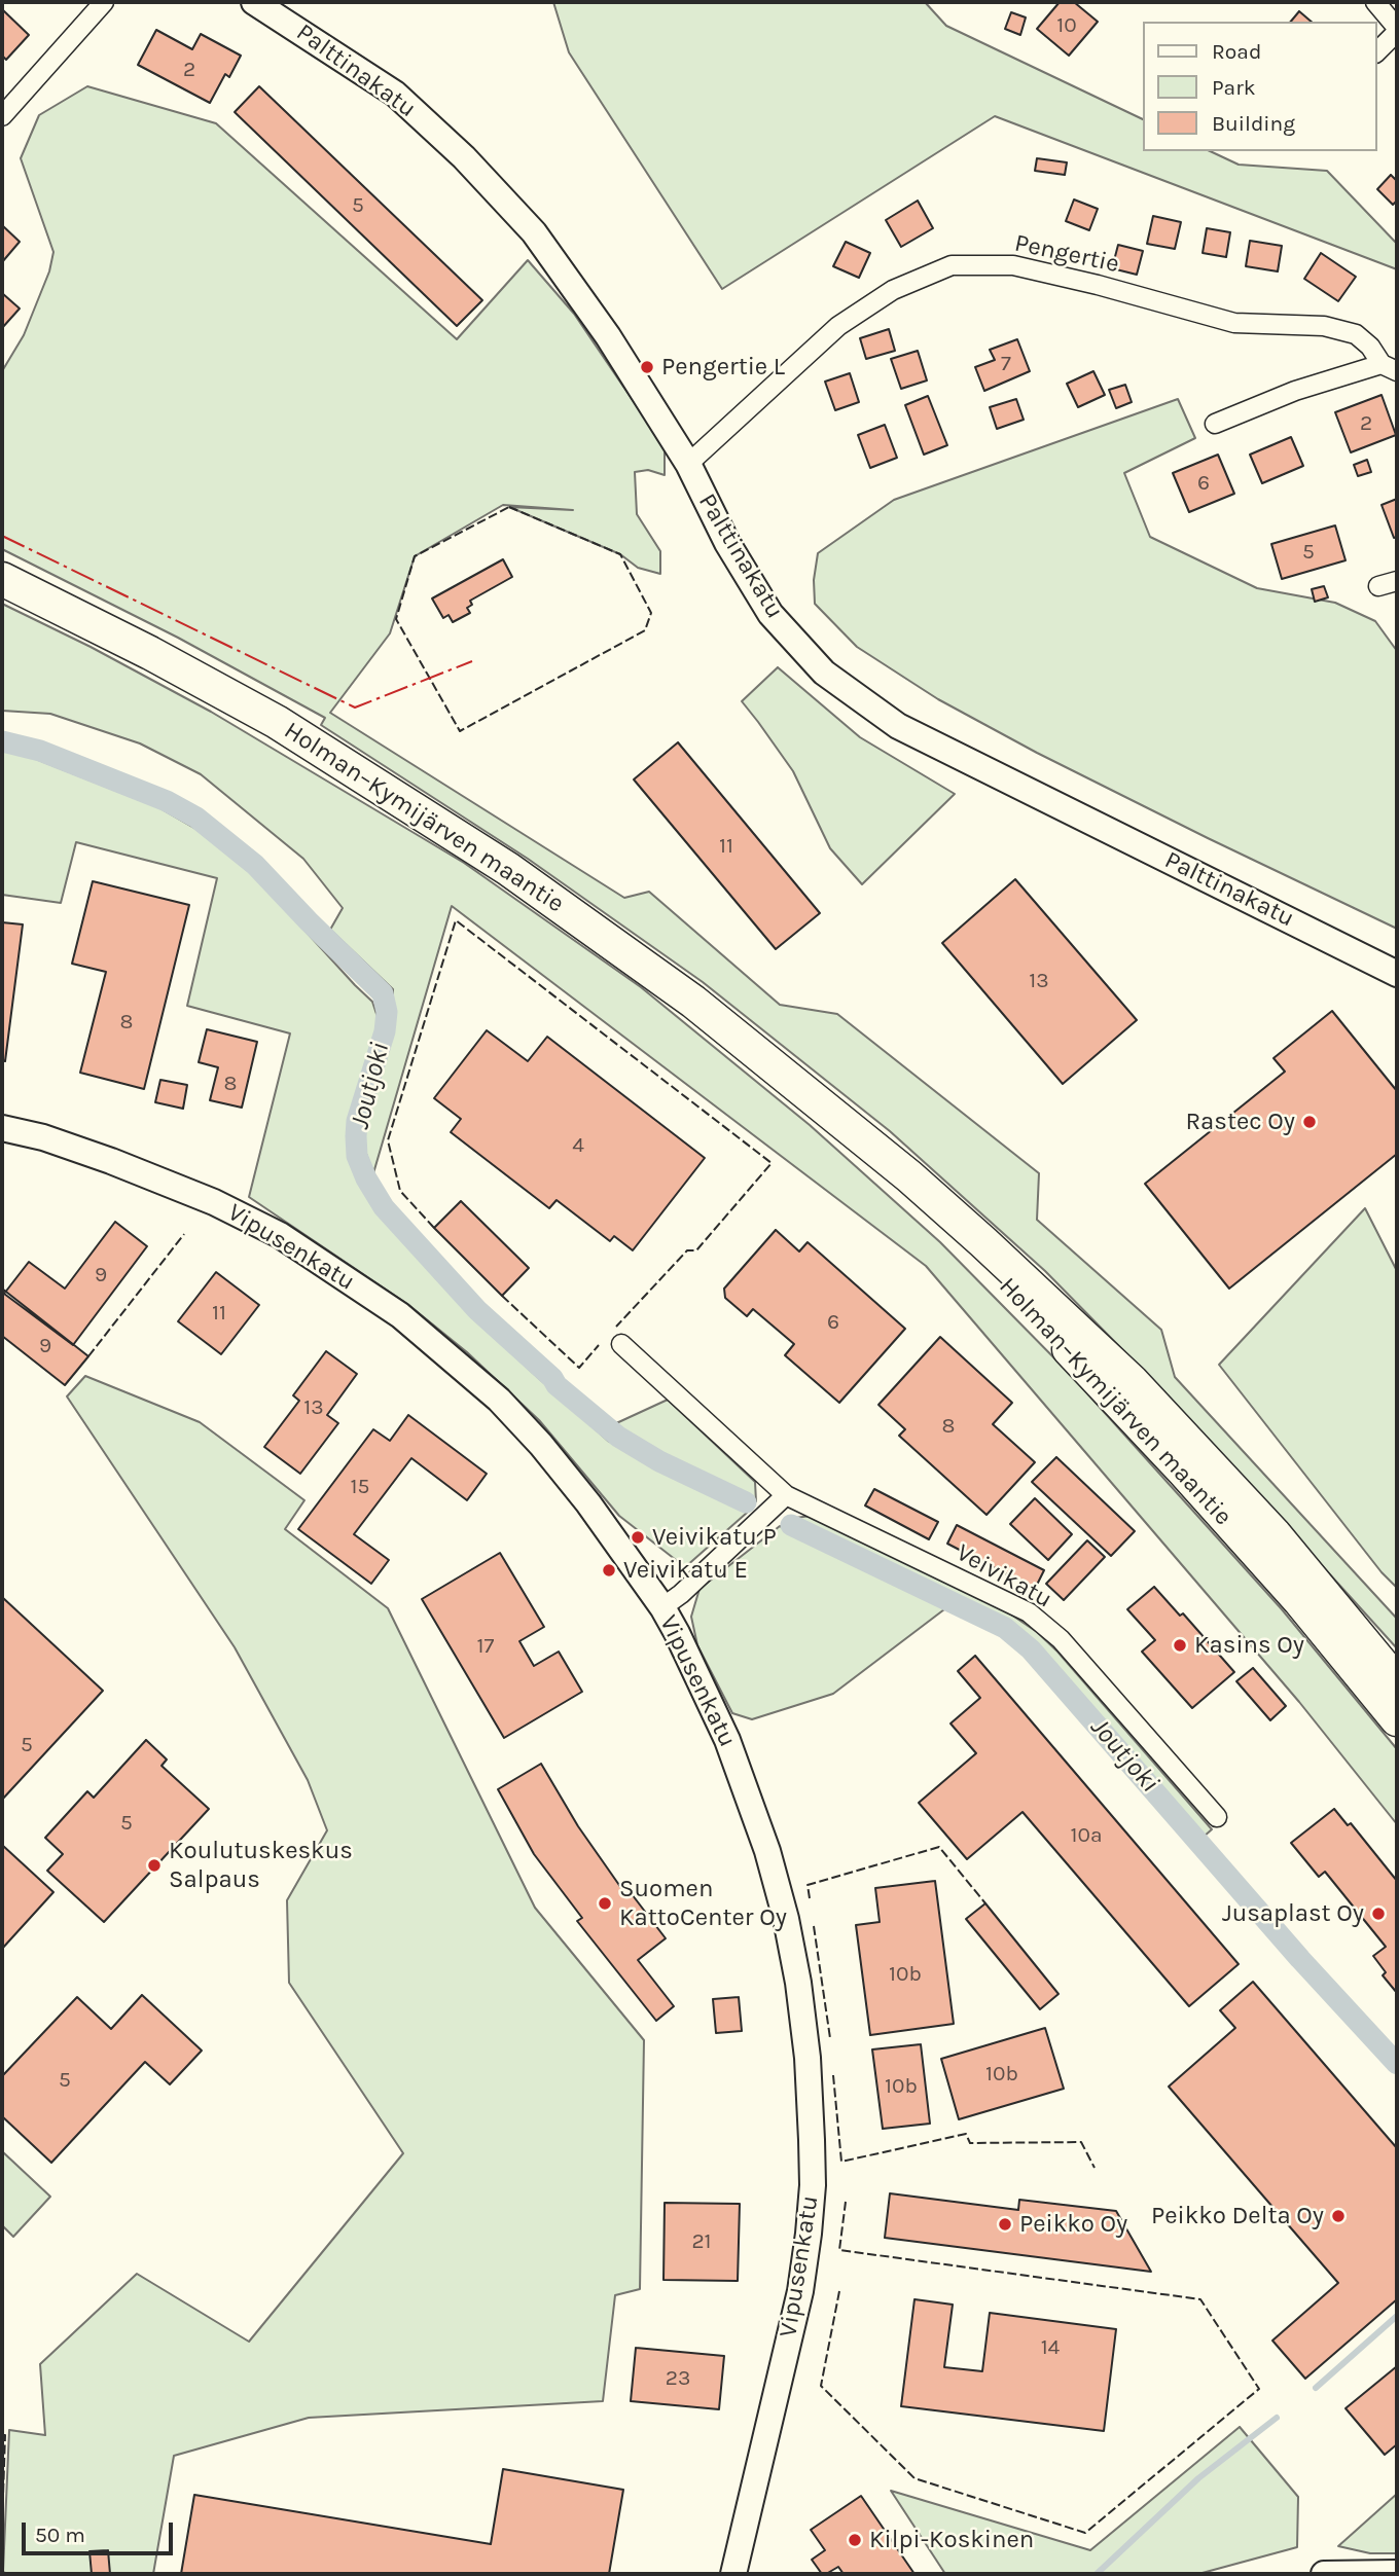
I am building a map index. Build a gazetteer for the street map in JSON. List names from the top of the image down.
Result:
{
  "streets": {
    "highway": ["Holman–Kymijärven maantie"],
    "street": [
      "Palttinakatu",
      "Pengertie",
      "Vipusenkatu",
      "Veivikatu"
    ]
  },
  "crossings": [
    ["Palttinakatu", "Pengertie"]
  ],
  "water": ["Joutjoki"],
  "places": [
    "Pengertie L",
    "Rastec Oy",
    "Veivikatu P",
    "Veivikatu E",
    "Kasins Oy",
    "Koulutuskeskus Salpaus",
    "Suomen KattoCenter Oy",
    "Jusaplast Oy",
    "Peikko Delta Oy",
    "Peikko Oy",
    "Kilpi-Koskinen"
  ],
  "house_numbers": [
    "10",
    "2",
    "5",
    "7",
    "2",
    "6",
    "5",
    "11",
    "13",
    "8",
    "8",
    "4",
    "9",
    "11",
    "6",
    "9",
    "13",
    "8",
    "15",
    "17",
    "5",
    "5",
    "10a",
    "10b",
    "10b",
    "5",
    "10b",
    "21",
    "14",
    "23"
  ],
  "legend": ["Road", "Park", "Building"],
  "scale_bar": "50 m"
}
